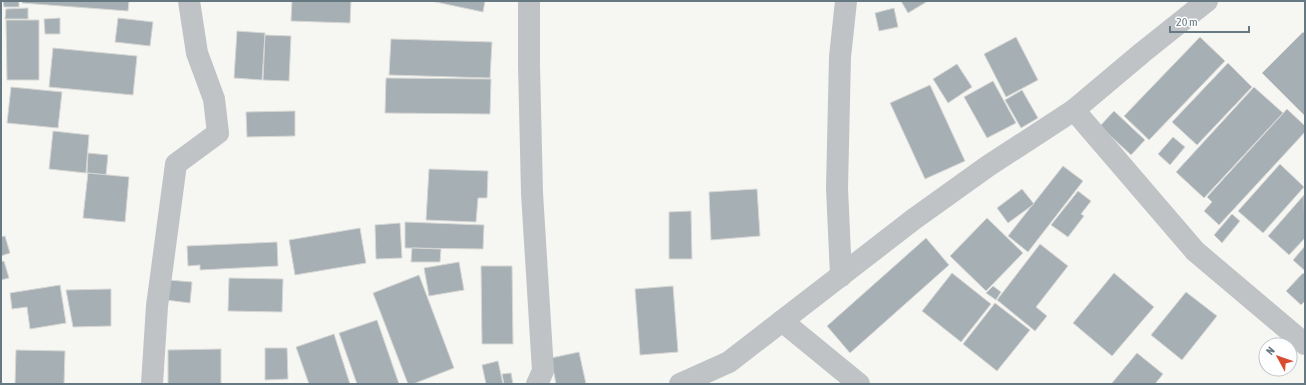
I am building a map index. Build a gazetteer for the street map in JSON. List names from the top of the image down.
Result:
{
  "scale_bar": "20 m",
  "north": "top left"
}
